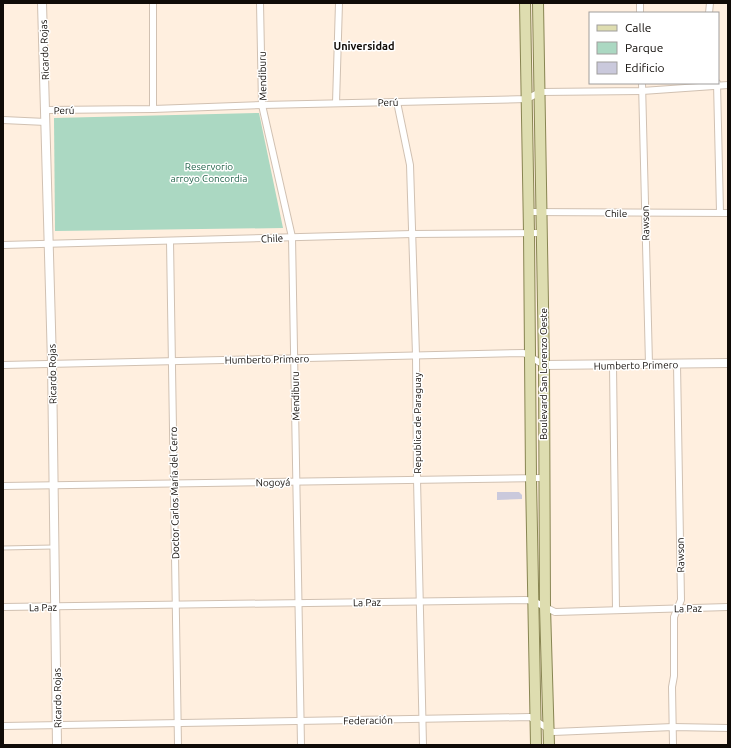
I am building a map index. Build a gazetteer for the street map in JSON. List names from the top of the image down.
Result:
{
  "streets": {
    "main road": ["Boulevard San Lorenzo Oeste"],
    "street": [
      "Ricardo Rojas",
      "Mendiburu",
      "Perú",
      "Chile",
      "Rawson",
      "Humberto Primero",
      "Republica de Paraguay",
      "Nogoyá",
      "Doctor Carlos María del Cerro",
      "La Paz",
      "Federación"
    ]
  },
  "crossings": [
    ["Ricardo Rojas", "Perú"],
    ["Ricardo Rojas", "Chile"],
    ["Ricardo Rojas", "Humberto Primero"],
    ["Ricardo Rojas", "Nogoyá"],
    ["Ricardo Rojas", "La Paz"],
    ["Ricardo Rojas", "Federación"],
    ["Mendiburu", "Perú"],
    ["Mendiburu", "Chile"],
    ["Mendiburu", "Humberto Primero"],
    ["Mendiburu", "Nogoyá"],
    ["Mendiburu", "La Paz"],
    ["Mendiburu", "Federación"],
    ["Perú", "Rawson"],
    ["Perú", "Boulevard San Lorenzo Oeste"],
    ["Perú", "Republica de Paraguay"],
    ["Chile", "Rawson"],
    ["Chile", "Boulevard San Lorenzo Oeste"],
    ["Chile", "Republica de Paraguay"],
    ["Chile", "Doctor Carlos María del Cerro"],
    ["Rawson", "Humberto Primero"],
    ["Rawson", "La Paz"],
    ["Rawson", "Federación"],
    ["Humberto Primero", "Boulevard San Lorenzo Oeste"],
    ["Humberto Primero", "Republica de Paraguay"],
    ["Humberto Primero", "Doctor Carlos María del Cerro"],
    ["Boulevard San Lorenzo Oeste", "Nogoyá"],
    ["Boulevard San Lorenzo Oeste", "La Paz"],
    ["Boulevard San Lorenzo Oeste", "Federación"],
    ["Republica de Paraguay", "Nogoyá"],
    ["Republica de Paraguay", "La Paz"],
    ["Republica de Paraguay", "Federación"],
    ["Nogoyá", "Doctor Carlos María del Cerro"],
    ["Doctor Carlos María del Cerro", "La Paz"],
    ["Doctor Carlos María del Cerro", "Federación"]
  ],
  "districts": ["Universidad"],
  "parks": ["Reservorio arroyo Concordia"],
  "legend": ["Calle", "Parque", "Edificio"]
}
